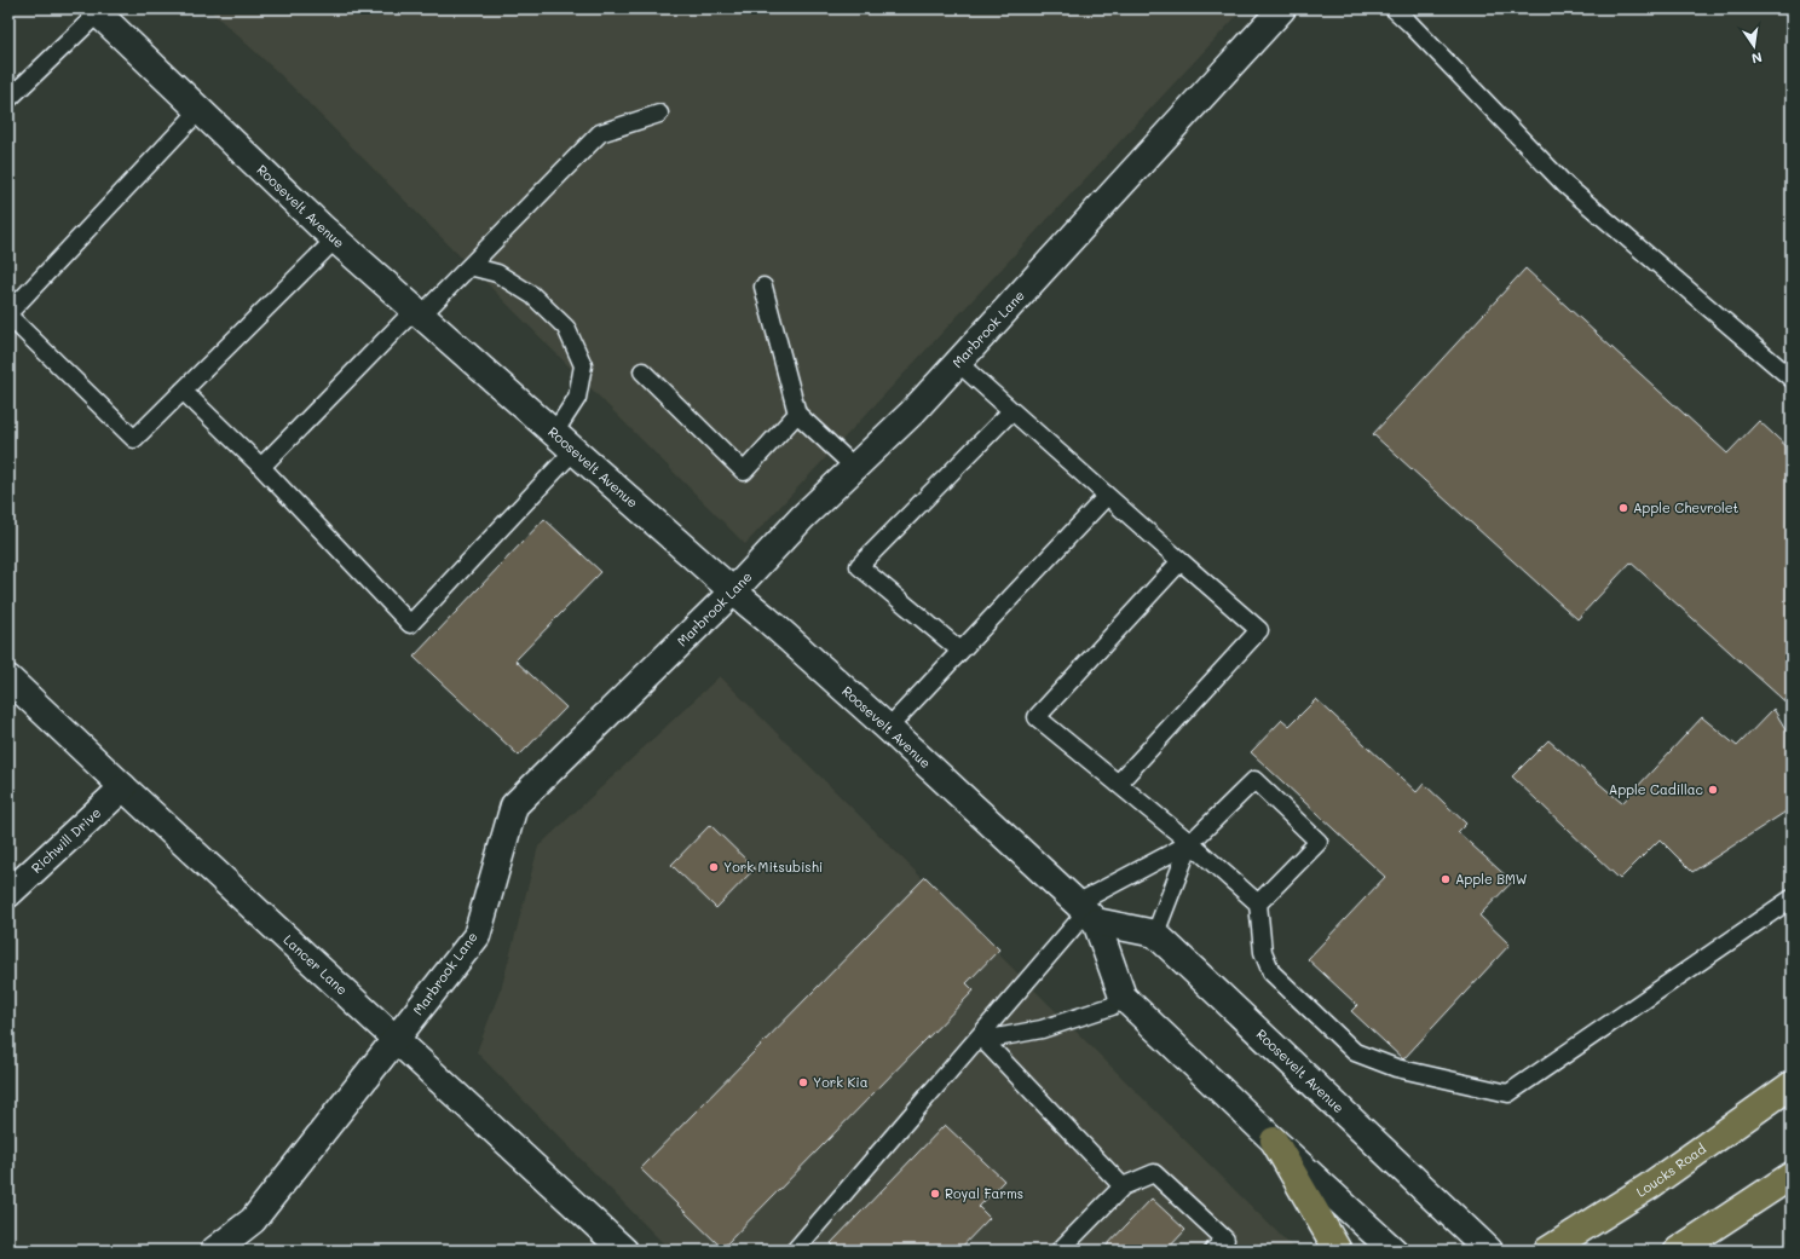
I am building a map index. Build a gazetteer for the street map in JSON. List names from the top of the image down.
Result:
{
  "streets": {
    "highway": ["Loucks Road"],
    "street": [
      "Roosevelt Avenue",
      "Marbrook Lane",
      "Richwill Drive",
      "Lancer Lane"
    ]
  },
  "crossings": [
    ["Roosevelt Avenue", "Marbrook Lane"],
    ["Marbrook Lane", "Lancer Lane"],
    ["Richwill Drive", "Lancer Lane"]
  ],
  "places": [
    "Apple Chevrolet",
    "Apple Cadillac",
    "York Mitsubishi",
    "Apple BMW",
    "York Kia",
    "Royal Farms"
  ],
  "north": "bottom"
}
